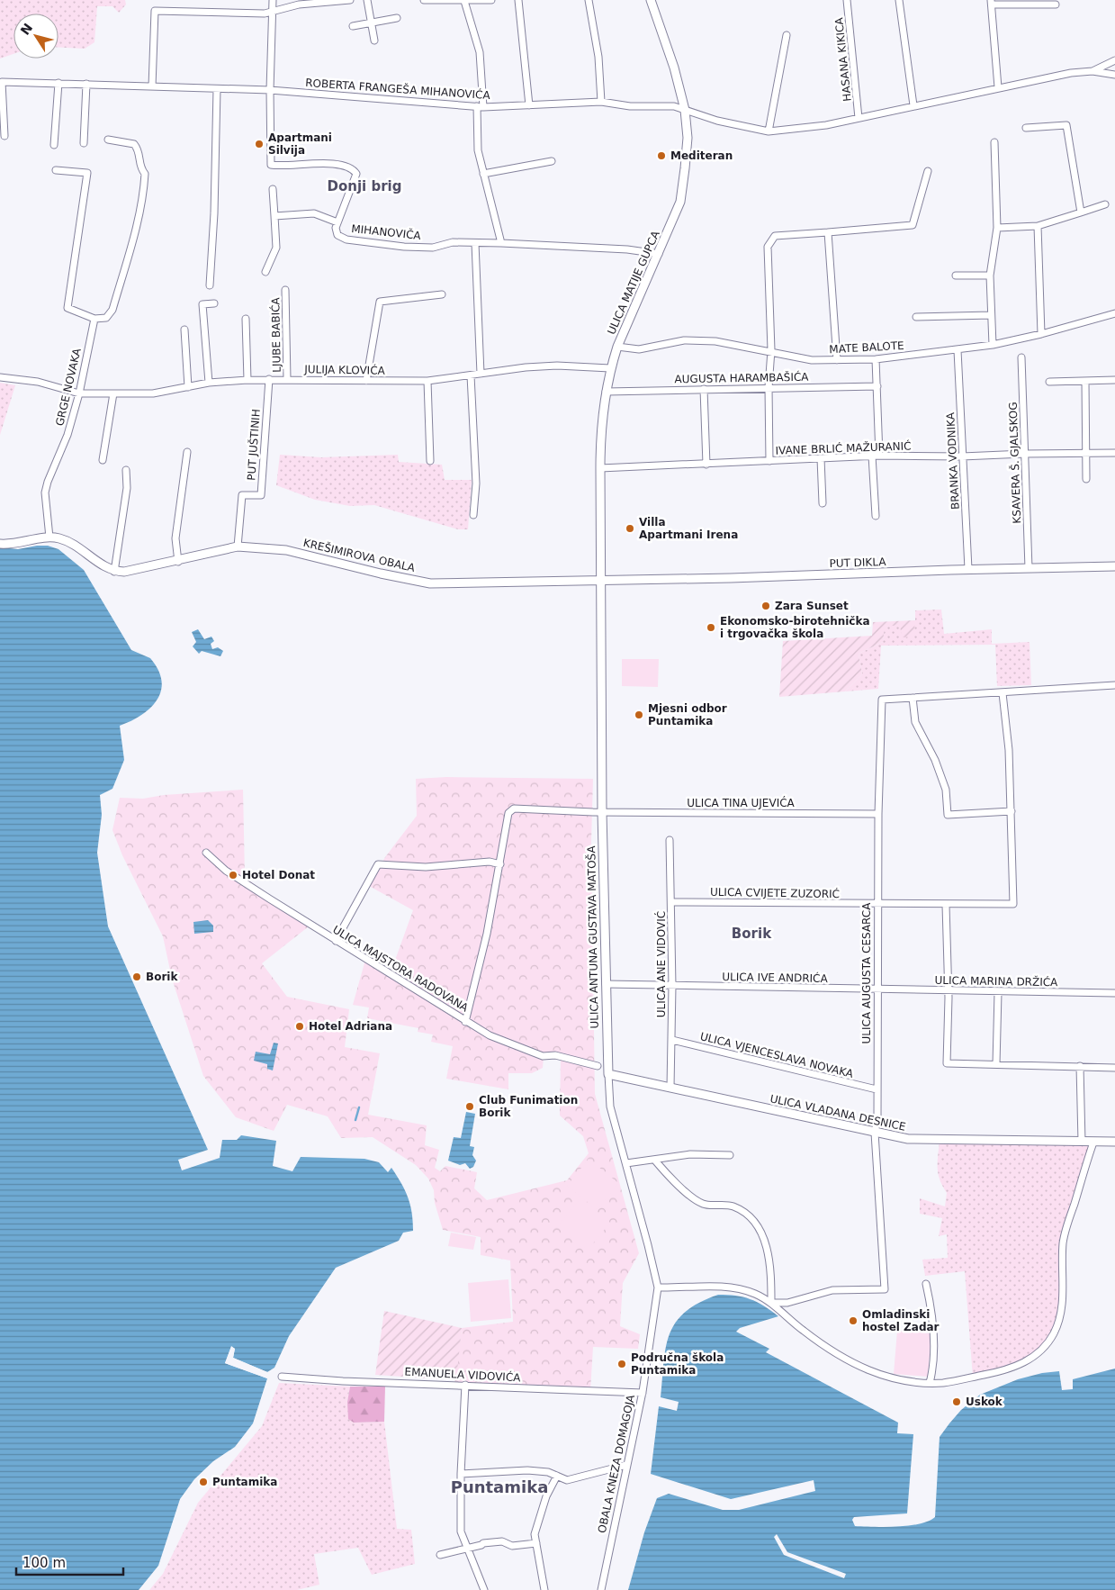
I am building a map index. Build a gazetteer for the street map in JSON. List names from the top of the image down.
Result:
{
  "streets": {
    "street": [
      "HASANA KIKICA",
      "ROBERTA FRANGEŠA MIHANOVIĆA",
      "MIHANOVIČA",
      "ULICA MATIJE GUPCA",
      "LJUBE BABIĆA",
      "MATE BALOTE",
      "JULIJA KLOVIĆA",
      "AUGUSTA HARAMBAŠIĆA",
      "GRGE NOVAKA",
      "PUT JUŠTINIH",
      "IVANE BRLIĆ MAŽURANIĆ",
      "BRANKA VODNIKA",
      "KSAVERA Š. GJALSKOG",
      "KREŠIMIROVA OBALA",
      "PUT DIKLA",
      "ULICA TINA UJEVIĆA",
      "ULICA CVIJETE ZUZORIĆ",
      "ULICA ANTUNA GUSTAVA MATOŠA",
      "ULICA ANE VIDOVIĆ",
      "ULICA MAJSTORA RADOVANA",
      "ULICA AUGUSTA CESARCA",
      "ULICA IVE ANDRIĆA",
      "ULICA MARINA DRŽIĆA",
      "ULICA VJENCESLAVA NOVAKA",
      "ULICA VLADANA DESNICE",
      "EMANUELA VIDOVIĆA",
      "OBALA KNEZA DOMAGOJA"
    ]
  },
  "crossings": [
    ["HASANA KIKICA", "ROBERTA FRANGEŠA MIHANOVIĆA"],
    ["ROBERTA FRANGEŠA MIHANOVIĆA", "MIHANOVIČA"],
    ["ROBERTA FRANGEŠA MIHANOVIĆA", "ULICA MATIJE GUPCA"],
    ["MIHANOVIČA", "ULICA MATIJE GUPCA"],
    ["ULICA MATIJE GUPCA", "MATE BALOTE"],
    ["ULICA MATIJE GUPCA", "JULIJA KLOVIĆA"],
    ["ULICA MATIJE GUPCA", "AUGUSTA HARAMBAŠIĆA"],
    ["ULICA MATIJE GUPCA", "IVANE BRLIĆ MAŽURANIĆ"],
    ["ULICA MATIJE GUPCA", "KREŠIMIROVA OBALA"],
    ["ULICA MATIJE GUPCA", "PUT DIKLA"],
    ["ULICA MATIJE GUPCA", "ULICA ANTUNA GUSTAVA MATOŠA"],
    ["LJUBE BABIĆA", "JULIJA KLOVIĆA"],
    ["MATE BALOTE", "BRANKA VODNIKA"],
    ["JULIJA KLOVIĆA", "GRGE NOVAKA"],
    ["JULIJA KLOVIĆA", "PUT JUŠTINIH"],
    ["PUT JUŠTINIH", "KREŠIMIROVA OBALA"],
    ["IVANE BRLIĆ MAŽURANIĆ", "BRANKA VODNIKA"],
    ["IVANE BRLIĆ MAŽURANIĆ", "KSAVERA Š. GJALSKOG"],
    ["BRANKA VODNIKA", "PUT DIKLA"],
    ["KSAVERA Š. GJALSKOG", "PUT DIKLA"],
    ["KREŠIMIROVA OBALA", "PUT DIKLA"],
    ["KREŠIMIROVA OBALA", "ULICA ANTUNA GUSTAVA MATOŠA"],
    ["PUT DIKLA", "ULICA ANTUNA GUSTAVA MATOŠA"],
    ["ULICA TINA UJEVIĆA", "ULICA ANTUNA GUSTAVA MATOŠA"],
    ["ULICA TINA UJEVIĆA", "ULICA MAJSTORA RADOVANA"],
    ["ULICA TINA UJEVIĆA", "ULICA AUGUSTA CESARCA"],
    ["ULICA CVIJETE ZUZORIĆ", "ULICA ANE VIDOVIĆ"],
    ["ULICA CVIJETE ZUZORIĆ", "ULICA AUGUSTA CESARCA"],
    ["ULICA ANTUNA GUSTAVA MATOŠA", "ULICA MAJSTORA RADOVANA"],
    ["ULICA ANTUNA GUSTAVA MATOŠA", "ULICA IVE ANDRIĆA"],
    ["ULICA ANTUNA GUSTAVA MATOŠA", "ULICA VLADANA DESNICE"],
    ["ULICA ANTUNA GUSTAVA MATOŠA", "OBALA KNEZA DOMAGOJA"],
    ["ULICA ANE VIDOVIĆ", "ULICA IVE ANDRIĆA"],
    ["ULICA ANE VIDOVIĆ", "ULICA VJENCESLAVA NOVAKA"],
    ["ULICA ANE VIDOVIĆ", "ULICA VLADANA DESNICE"],
    ["ULICA AUGUSTA CESARCA", "ULICA IVE ANDRIĆA"],
    ["ULICA AUGUSTA CESARCA", "ULICA MARINA DRŽIĆA"],
    ["ULICA AUGUSTA CESARCA", "ULICA VJENCESLAVA NOVAKA"],
    ["ULICA AUGUSTA CESARCA", "ULICA VLADANA DESNICE"],
    ["ULICA IVE ANDRIĆA", "ULICA MARINA DRŽIĆA"],
    ["EMANUELA VIDOVIĆA", "OBALA KNEZA DOMAGOJA"]
  ],
  "districts": ["Donji brig", "Borik", "Puntamika"],
  "places": [
    "Apartmani Silvija",
    "Mediteran",
    "Villa Apartmani Irena",
    "Zara Sunset",
    "Ekonomsko-birotehnička i trgovačka škola",
    "Mjesni odbor Puntamika",
    "Hotel Donat",
    "Borik",
    "Hotel Adriana",
    "Club Funimation Borik",
    "Omladinski hostel Zadar",
    "Područna škola Puntamika",
    "Uskok",
    "Puntamika"
  ],
  "scale_bar": "100 m",
  "north": "top left"
}
